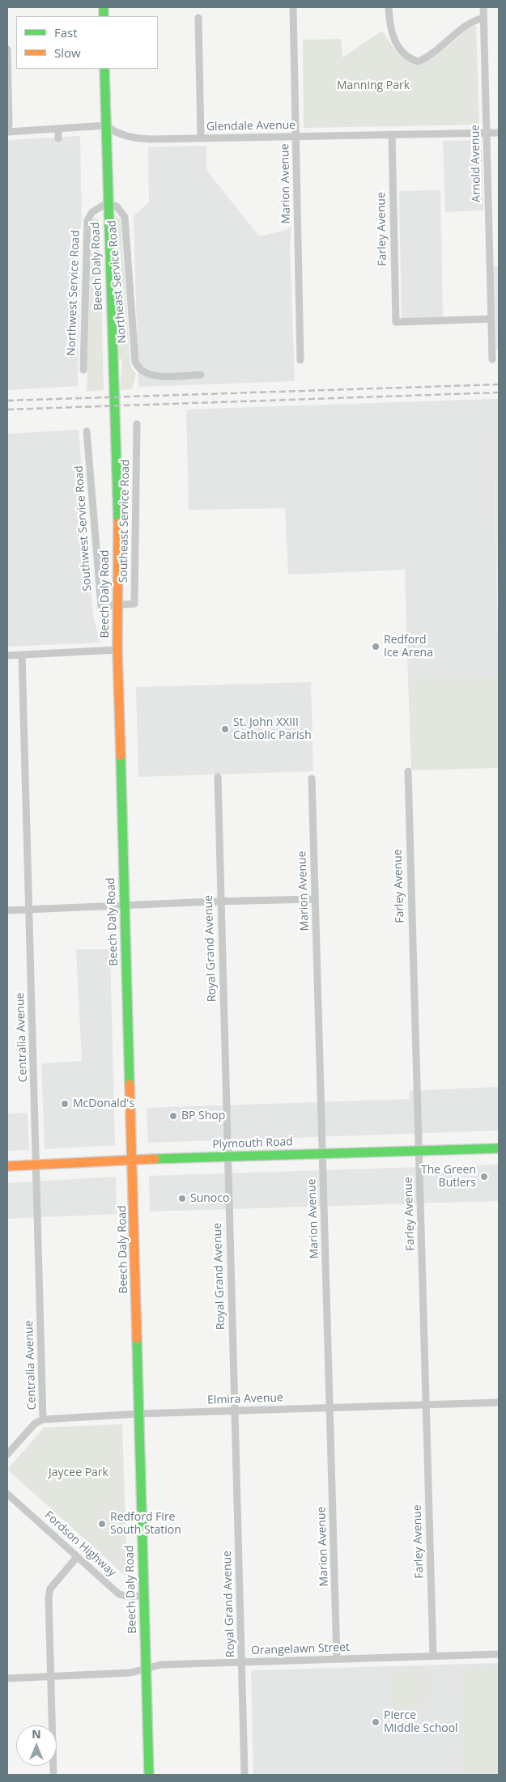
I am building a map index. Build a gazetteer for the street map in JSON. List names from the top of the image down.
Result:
{
  "streets": {
    "main road": ["Beech Daly Road", "Plymouth Road"],
    "street": [
      "Glendale Avenue",
      "Arnold Avenue",
      "Marion Avenue",
      "Farley Avenue",
      "Northeast Service Road",
      "Northwest Service Road",
      "Southeast Service Road",
      "Southwest Service Road",
      "Royal Grand Avenue",
      "Centralia Avenue",
      "Elmira Avenue",
      "Fordson Highway",
      "Orangelawn Street"
    ]
  },
  "crossings": [
    ["Glendale Avenue", "Arnold Avenue"],
    ["Glendale Avenue", "Marion Avenue"],
    ["Glendale Avenue", "Farley Avenue"],
    ["Glendale Avenue", "Beech Daly Road"],
    ["Arnold Avenue", "Farley Avenue"],
    ["Marion Avenue", "Plymouth Road"],
    ["Marion Avenue", "Elmira Avenue"],
    ["Marion Avenue", "Orangelawn Street"],
    ["Farley Avenue", "Plymouth Road"],
    ["Farley Avenue", "Elmira Avenue"],
    ["Farley Avenue", "Orangelawn Street"],
    ["Beech Daly Road", "Northeast Service Road"],
    ["Beech Daly Road", "Northwest Service Road"],
    ["Beech Daly Road", "Southeast Service Road"],
    ["Beech Daly Road", "Southwest Service Road"],
    ["Beech Daly Road", "Plymouth Road"],
    ["Beech Daly Road", "Elmira Avenue"],
    ["Beech Daly Road", "Fordson Highway"],
    ["Beech Daly Road", "Orangelawn Street"],
    ["Northeast Service Road", "Northwest Service Road"],
    ["Southeast Service Road", "Southwest Service Road"],
    ["Royal Grand Avenue", "Plymouth Road"],
    ["Royal Grand Avenue", "Elmira Avenue"],
    ["Royal Grand Avenue", "Orangelawn Street"],
    ["Centralia Avenue", "Plymouth Road"],
    ["Centralia Avenue", "Elmira Avenue"]
  ],
  "parks": ["Manning Park", "Jaycee Park"],
  "places": [
    "Redford Ice Arena",
    "St. John XXIII Catholic Parish",
    "McDonald's",
    "BP Shop",
    "The Green Butlers",
    "Sunoco",
    "Redford Fire South Station",
    "Pierce Middle School"
  ],
  "legend": ["Fast", "Slow"],
  "north": "top"
}
